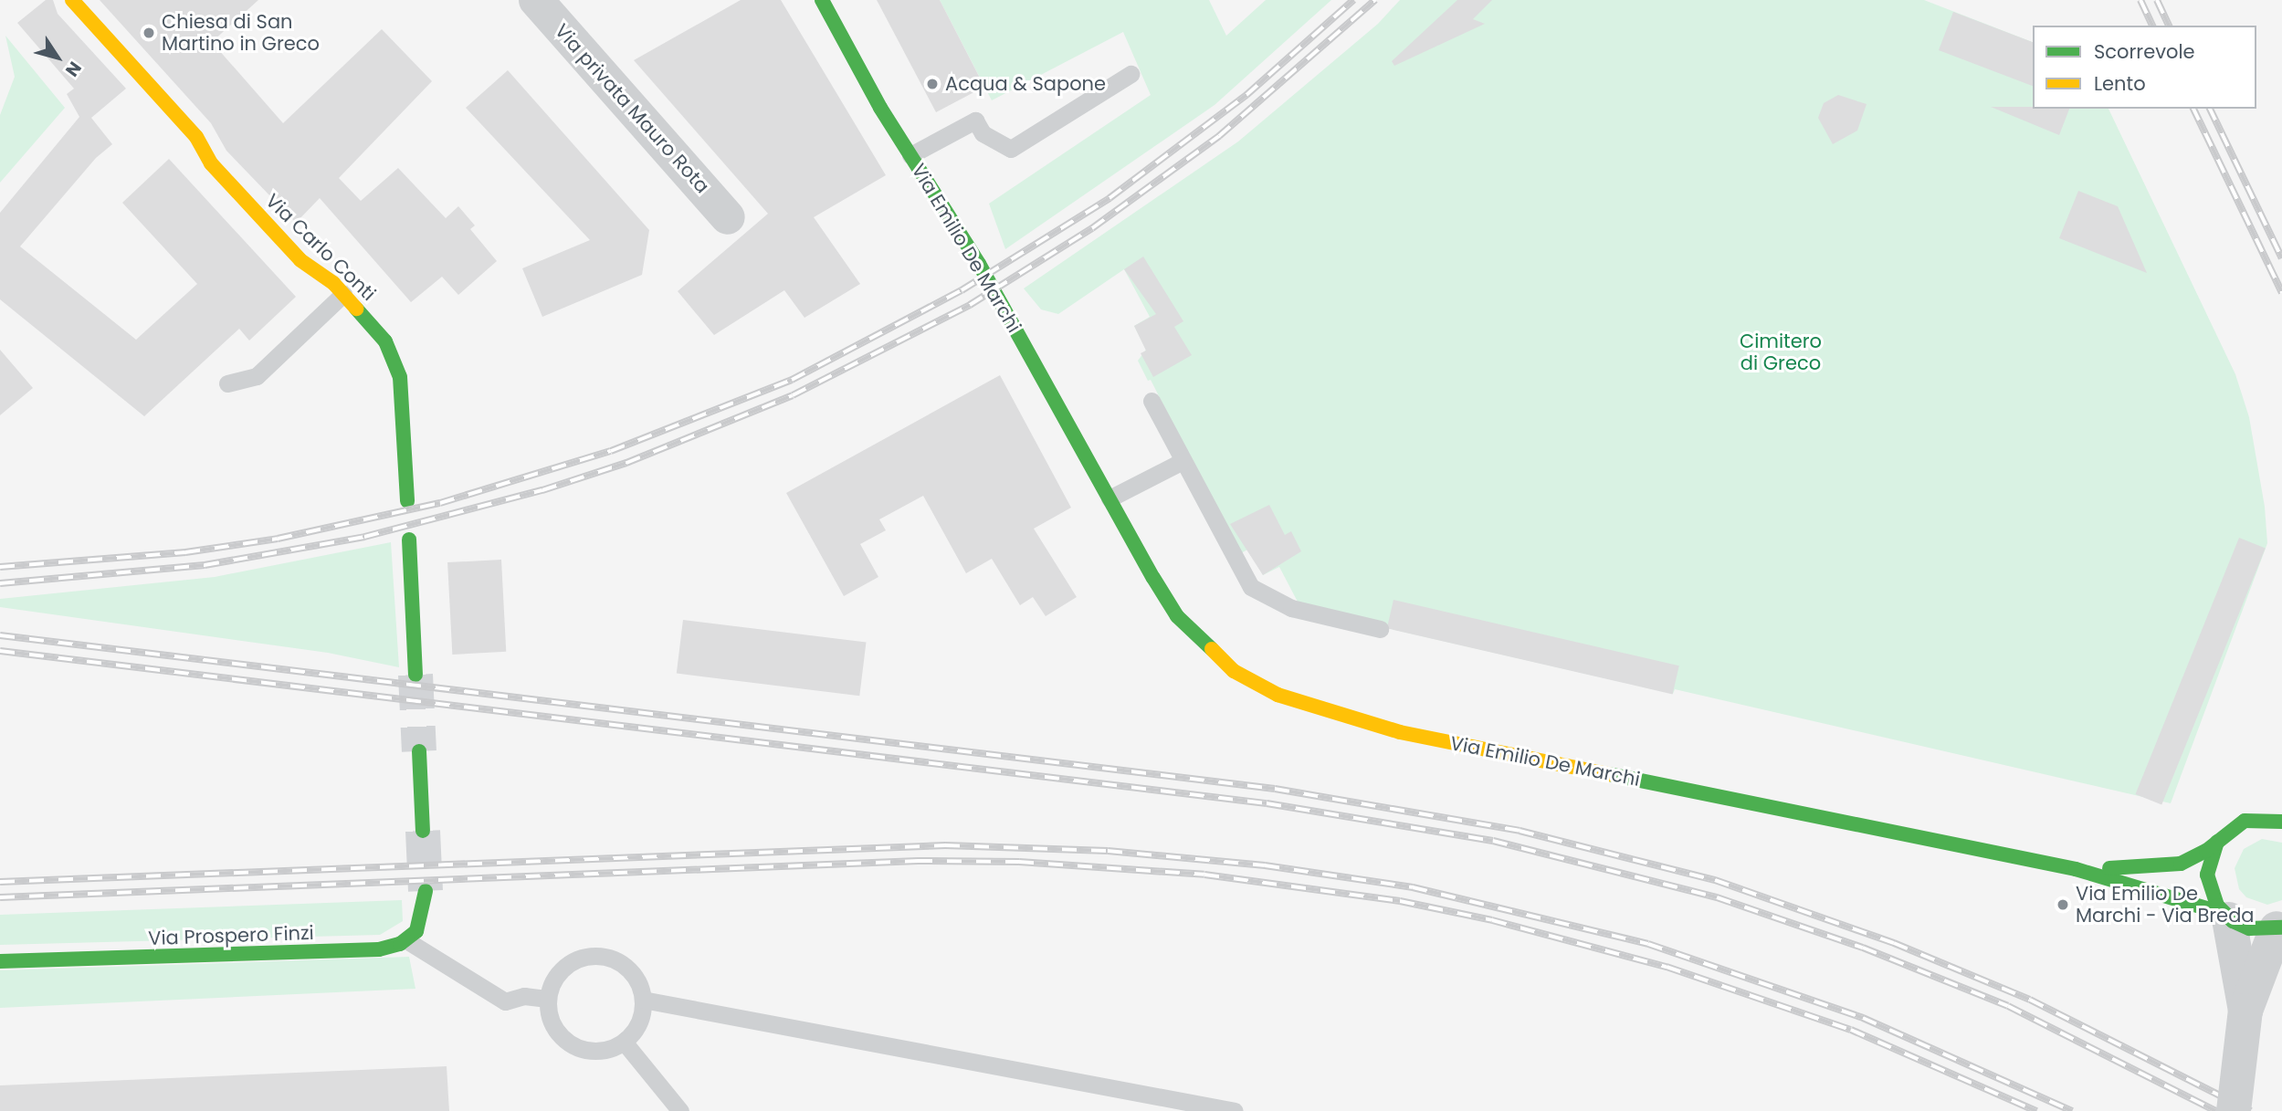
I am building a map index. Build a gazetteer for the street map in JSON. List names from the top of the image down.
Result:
{
  "streets": {
    "street": [
      "Via privata Mauro Rota",
      "Via Carlo Conti",
      "Via Emilio De Marchi",
      "Via Prospero Finzi"
    ]
  },
  "parks": ["Cimitero di Greco"],
  "places": ["Chiesa di San Martino in Greco", "Acqua & Sapone", "Via Emilio De Marchi - Via Breda"],
  "legend": ["Scorrevole", "Lento"],
  "north": "bottom right"
}
